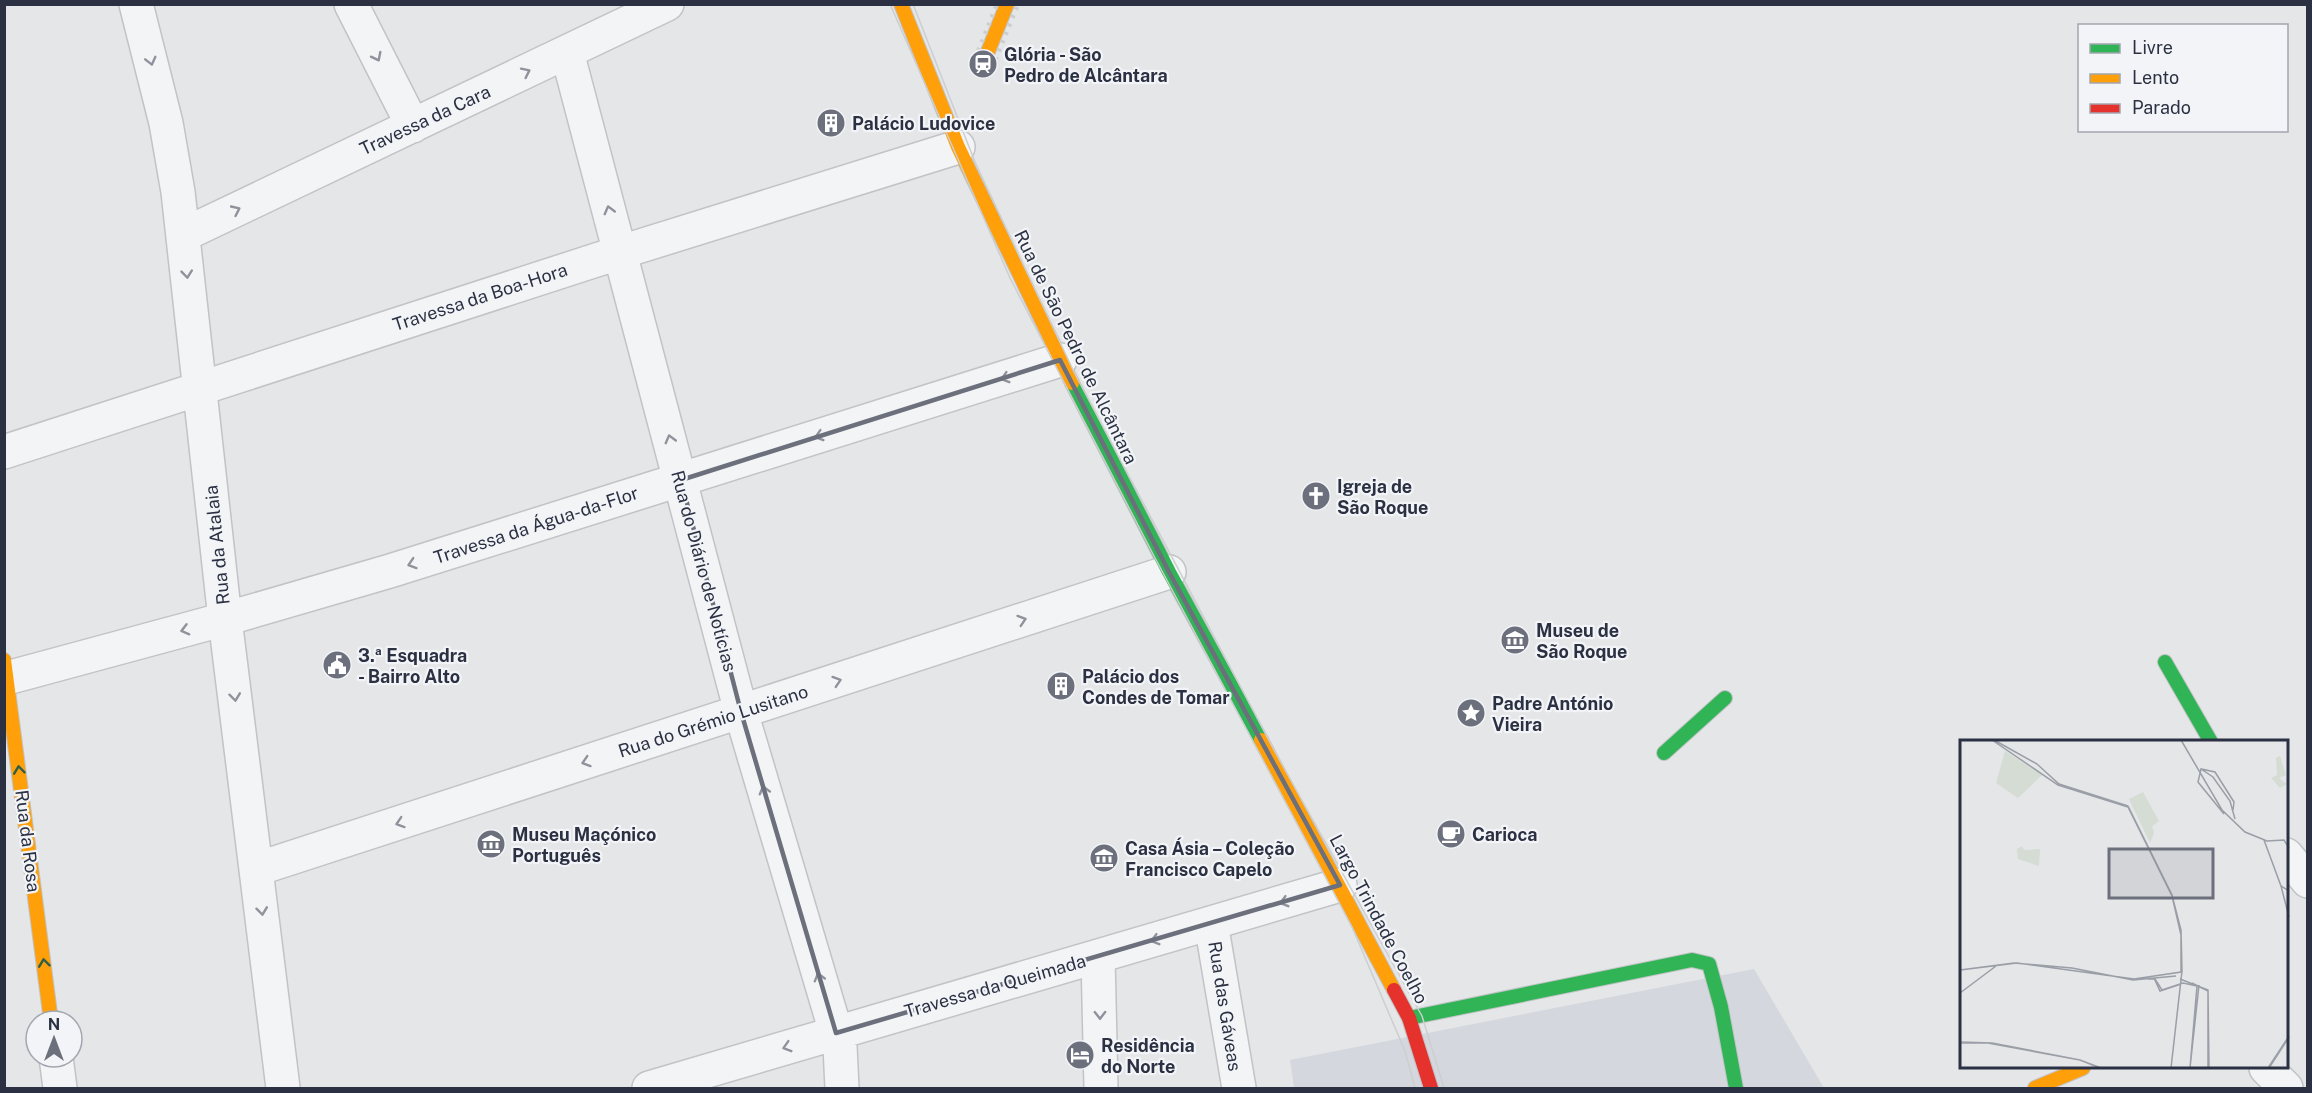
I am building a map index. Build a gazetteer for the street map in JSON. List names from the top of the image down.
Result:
{
  "streets": {
    "main road": ["Rua de São Pedro de Alcântara", "Rua da Rosa", "Largo Trindade Coelho"],
    "street": [
      "Travessa da Cara",
      "Travessa da Boa-Hora",
      "Travessa da Água-da-Flor",
      "Rua da Atalaia",
      "Rua do Diário de Notícias",
      "Rua do Grémio Lusitano",
      "Travessa da Queimada",
      "Rua das Gáveas"
    ]
  },
  "crossings": [
    ["Travessa da Cara", "Rua da Atalaia"],
    ["Travessa da Cara", "Rua do Diário de Notícias"],
    ["Travessa da Boa-Hora", "Rua de São Pedro de Alcântara"],
    ["Travessa da Boa-Hora", "Rua da Atalaia"],
    ["Travessa da Boa-Hora", "Rua do Diário de Notícias"],
    ["Rua de São Pedro de Alcântara", "Travessa da Água-da-Flor"],
    ["Rua de São Pedro de Alcântara", "Rua do Grémio Lusitano"],
    ["Rua de São Pedro de Alcântara", "Largo Trindade Coelho"],
    ["Travessa da Água-da-Flor", "Rua da Atalaia"],
    ["Travessa da Água-da-Flor", "Rua do Diário de Notícias"],
    ["Travessa da Água-da-Flor", "Rua da Rosa"],
    ["Rua da Atalaia", "Rua do Grémio Lusitano"],
    ["Rua do Diário de Notícias", "Rua do Grémio Lusitano"],
    ["Rua do Diário de Notícias", "Travessa da Queimada"],
    ["Largo Trindade Coelho", "Travessa da Queimada"],
    ["Travessa da Queimada", "Rua das Gáveas"]
  ],
  "one_way": [
    "Travessa da Cara",
    "Travessa da Água-da-Flor",
    "Rua da Atalaia",
    "Rua do Diário de Notícias",
    "Rua da Rosa",
    "Travessa da Queimada"
  ],
  "places": {
    "station": ["Glória - São Pedro de Alcântara"],
    "building": ["Palácio Ludovice", "Palácio dos Condes de Tomar"],
    "church": ["Igreja de São Roque"],
    "museum": ["Museu de São Roque", "Museu Maçónico Português", "Casa Ásia – Coleção Francisco Capelo"],
    "public building": ["3.ª Esquadra - Bairro Alto"],
    "place": ["Padre António Vieira"],
    "cafe": ["Carioca"],
    "hotel": ["Residência do Norte"]
  },
  "legend": ["Livre", "Lento", "Parado"],
  "north": "top"
}
